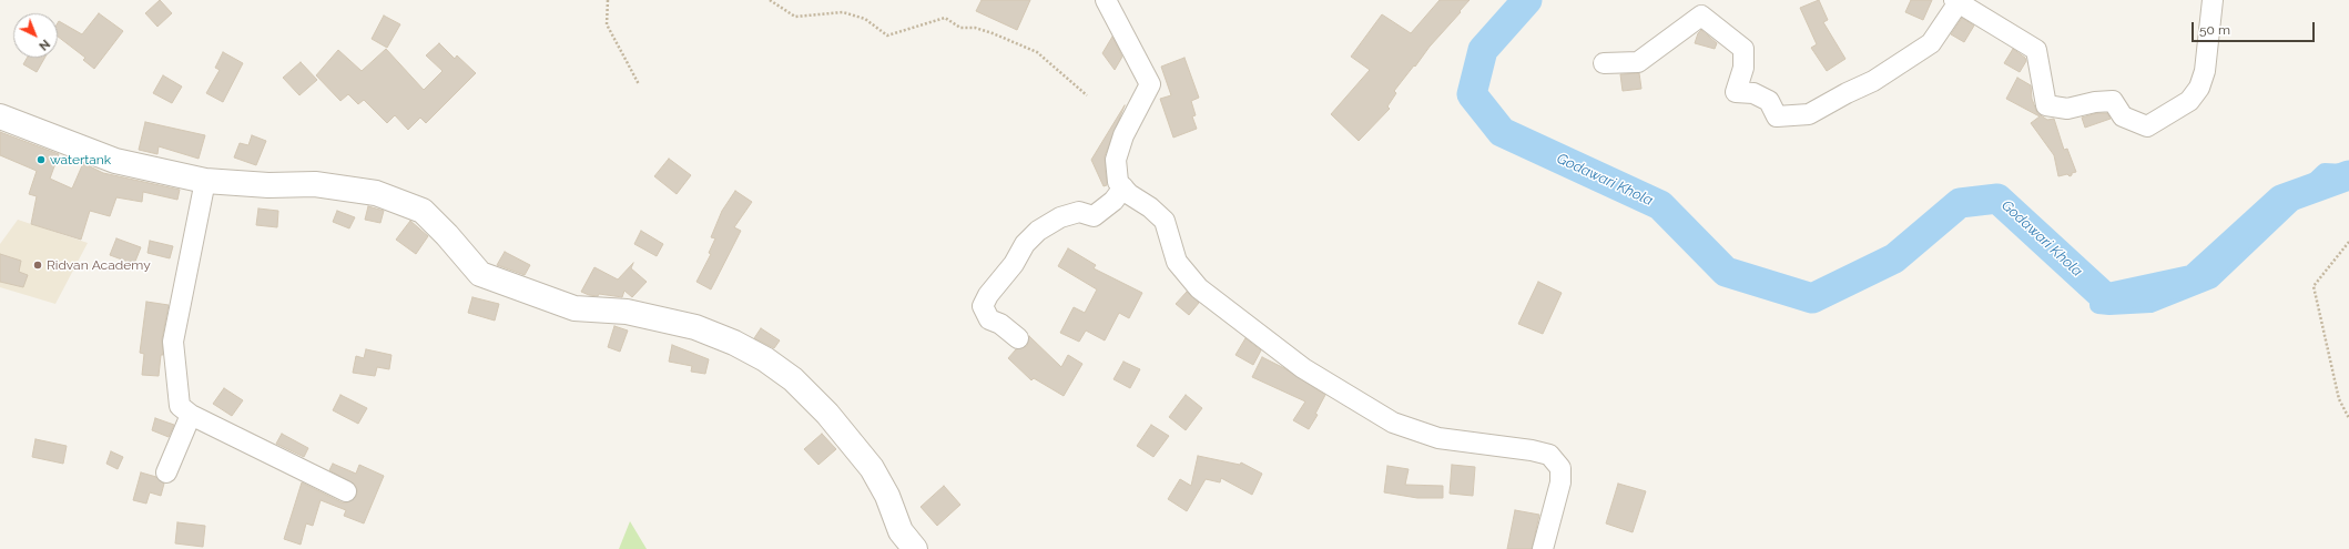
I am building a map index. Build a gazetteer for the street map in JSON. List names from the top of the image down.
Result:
{
  "water": ["Godawari Khola"],
  "places": ["watertank", "Ridvan Academy"],
  "scale_bar": "50 m",
  "north": "bottom right"
}
